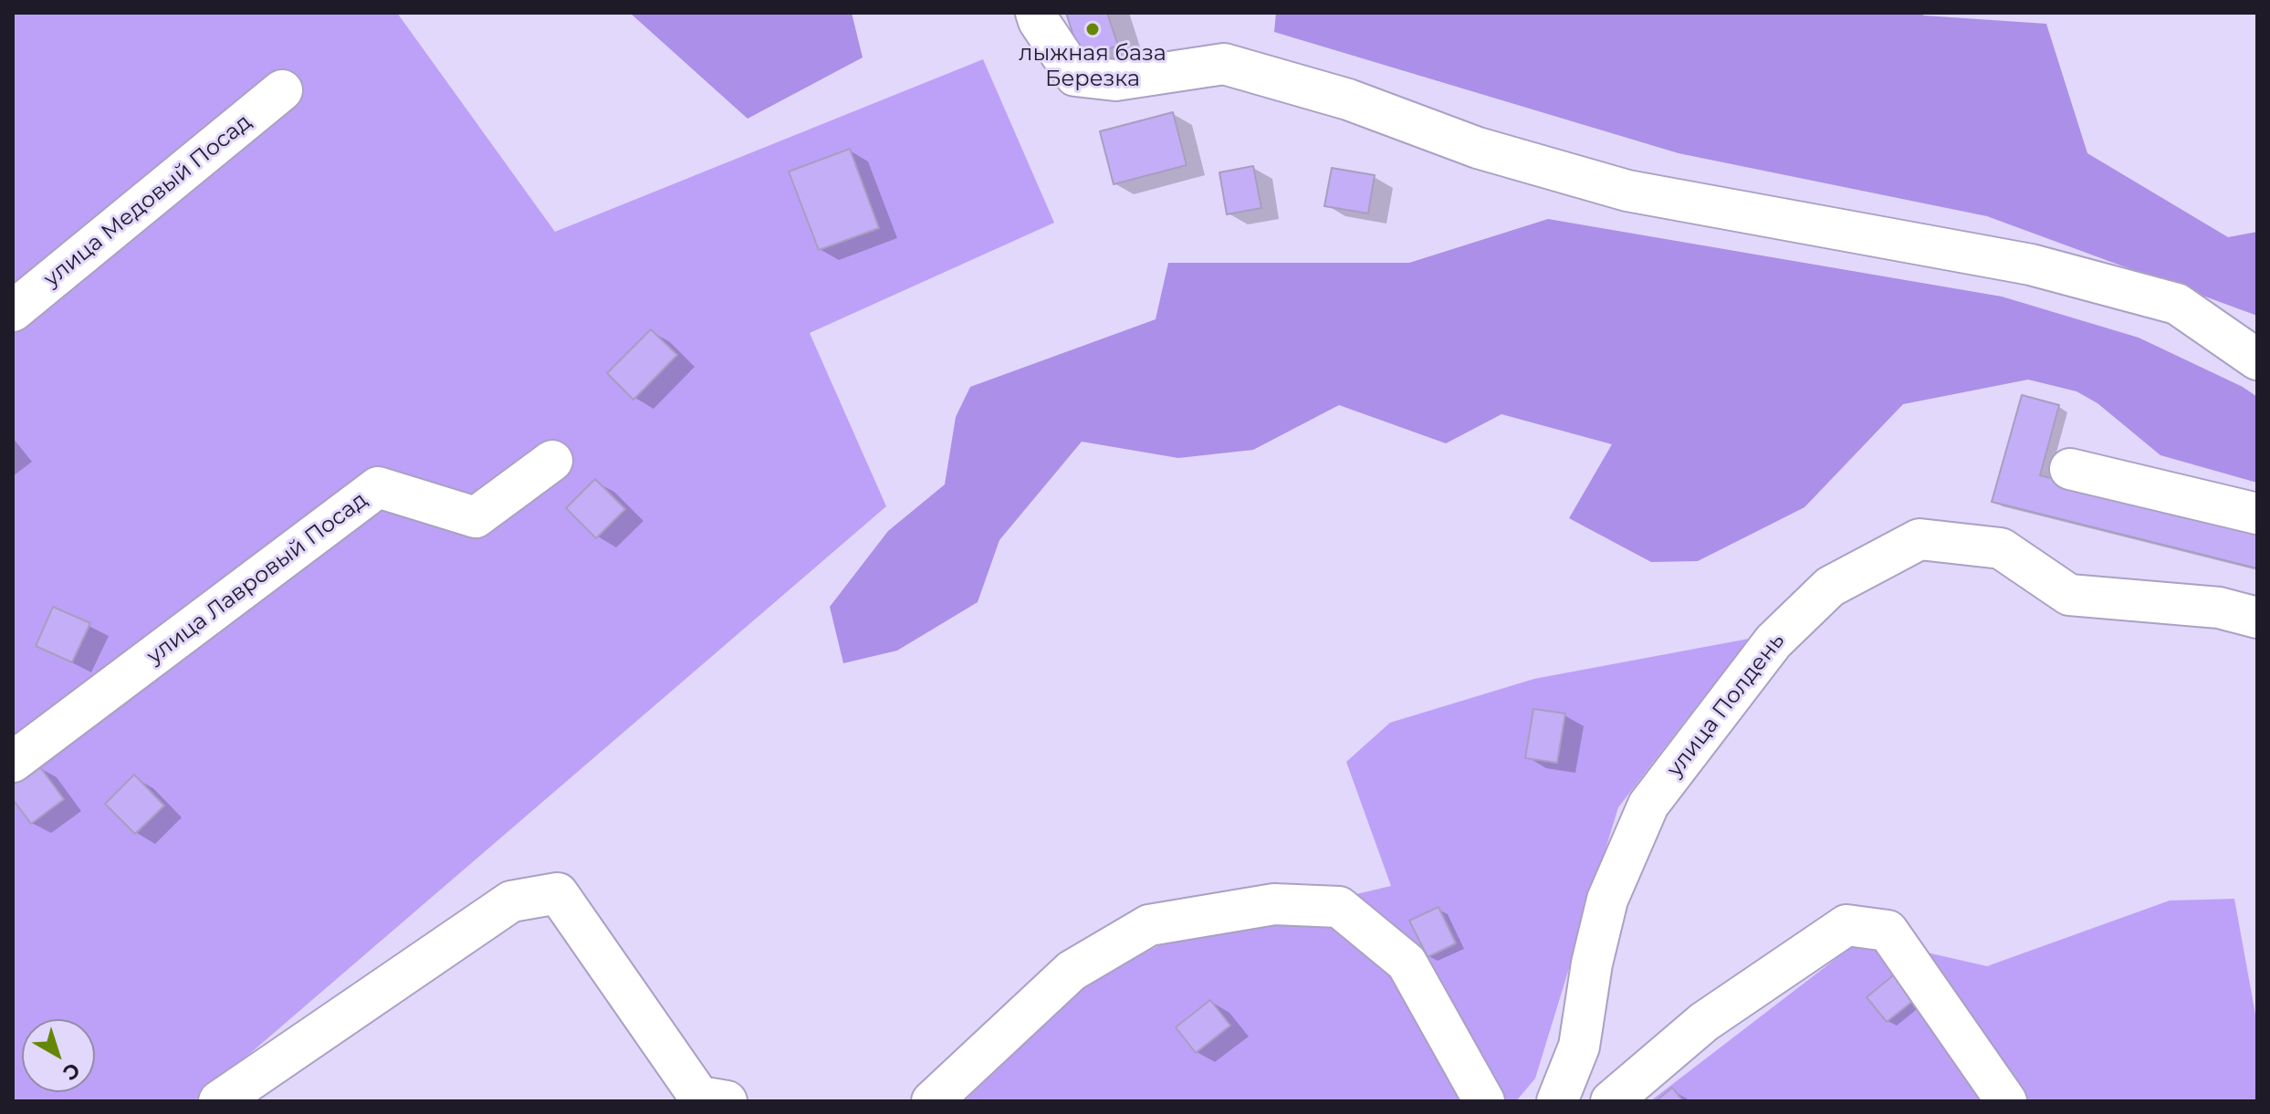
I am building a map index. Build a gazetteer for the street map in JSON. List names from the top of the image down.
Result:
{
  "streets": {
    "street": ["улица Медовый Посад", "улица Лавровый Посад", "улица Полдень"]
  },
  "places": ["лыжная база Березка"],
  "north": "bottom right"
}
